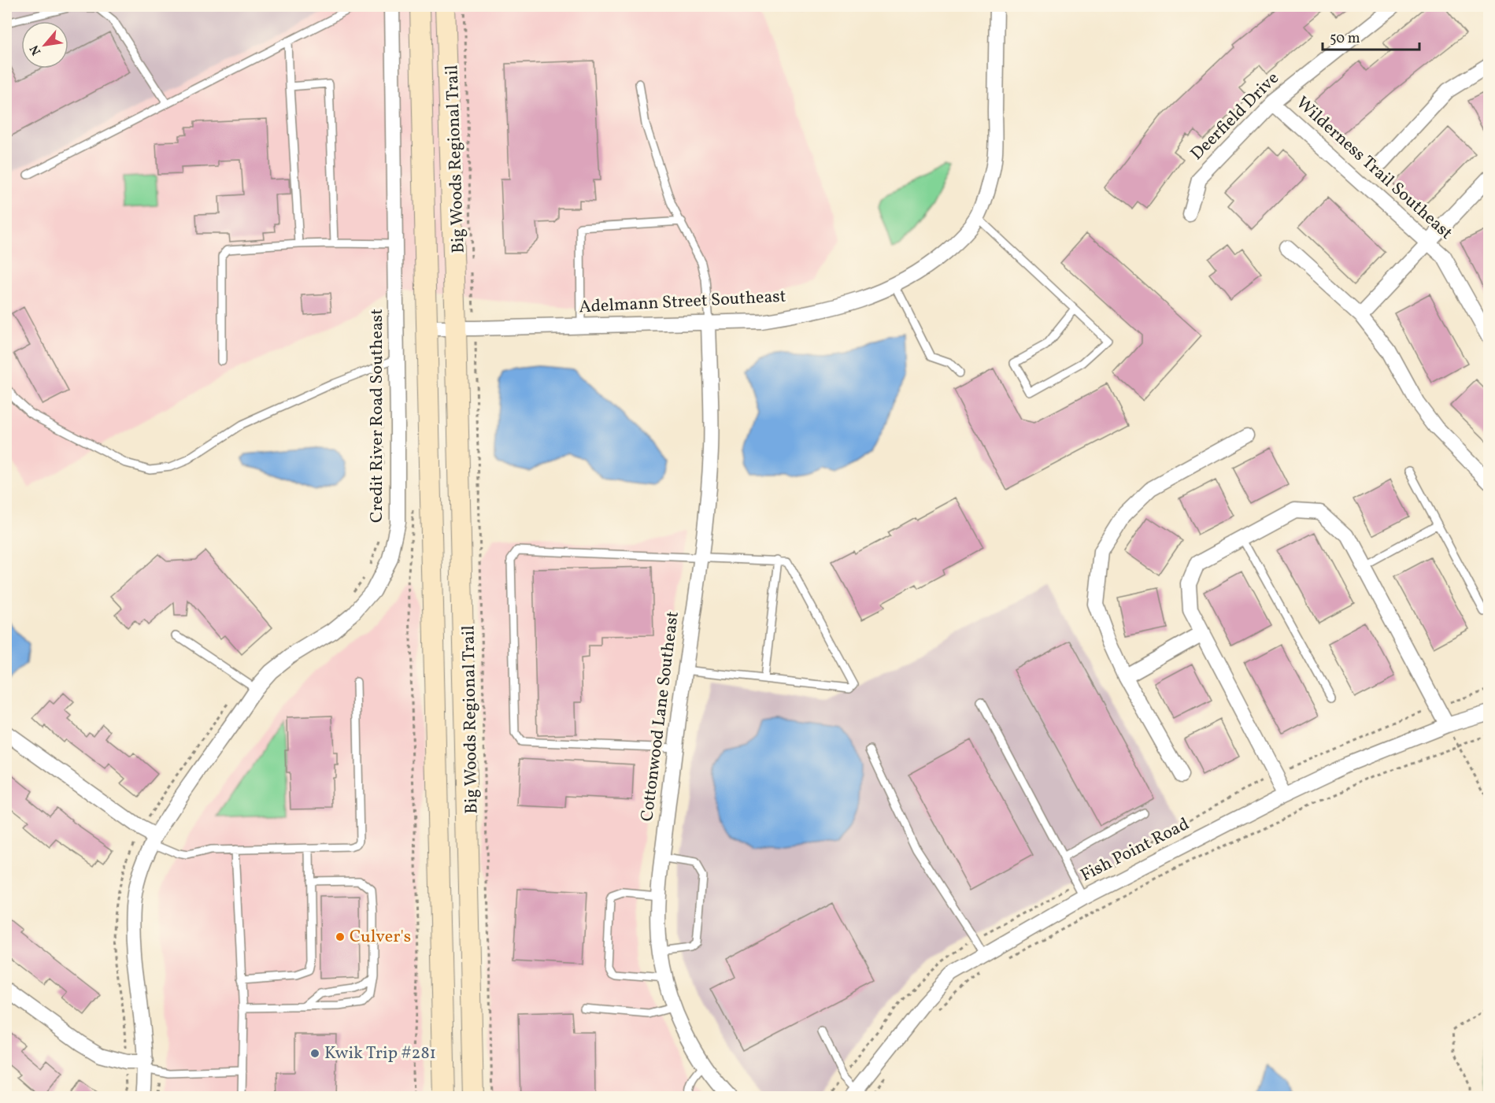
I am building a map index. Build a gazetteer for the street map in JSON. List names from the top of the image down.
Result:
{
  "streets": {
    "street": [
      "Deerfield Drive",
      "Wilderness Trail Southeast",
      "Adelmann Street Southeast",
      "Credit River Road Southeast",
      "Cottonwood Lane Southeast",
      "Fish Point Road"
    ],
    "path": ["Big Woods Regional Trail"]
  },
  "crossings": [
    ["Deerfield Drive", "Wilderness Trail Southeast"],
    ["Adelmann Street Southeast", "Cottonwood Lane Southeast"]
  ],
  "places": ["Culver's", "Kwik Trip #281"],
  "scale_bar": "50 m",
  "north": "bottom left"
}
